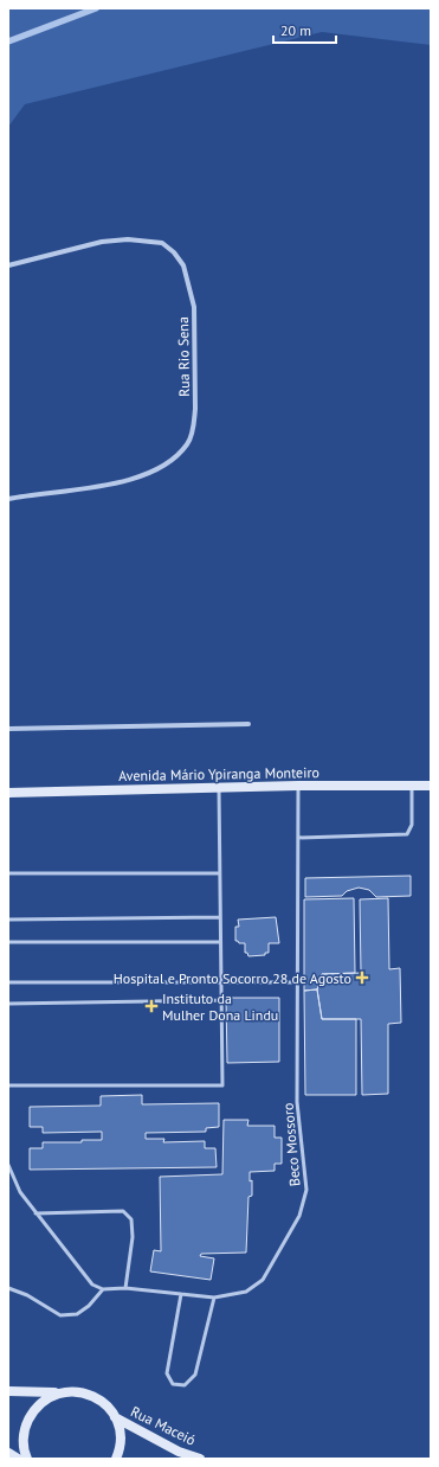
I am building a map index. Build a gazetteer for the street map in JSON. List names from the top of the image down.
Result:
{
  "streets": {
    "main road": ["Avenida Mário Ypiranga Monteiro", "Rua Maceió"],
    "street": ["Rua Rio Sena"],
    "lane": ["Beco Mossoro"]
  },
  "crossings": [
    ["Avenida Mário Ypiranga Monteiro", "Beco Mossoro"]
  ],
  "places": {
    "health": ["Hospital e Pronto Socorro 28 de Agosto", "Instituto da Mulher Dona Lindu"]
  },
  "scale_bar": "20 m"
}
